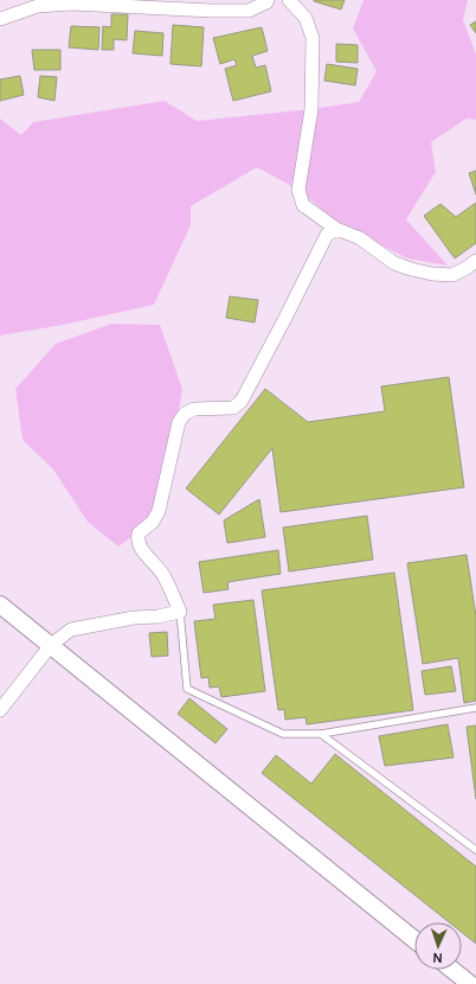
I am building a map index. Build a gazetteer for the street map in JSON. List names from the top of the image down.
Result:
{
  "north": "bottom"
}
